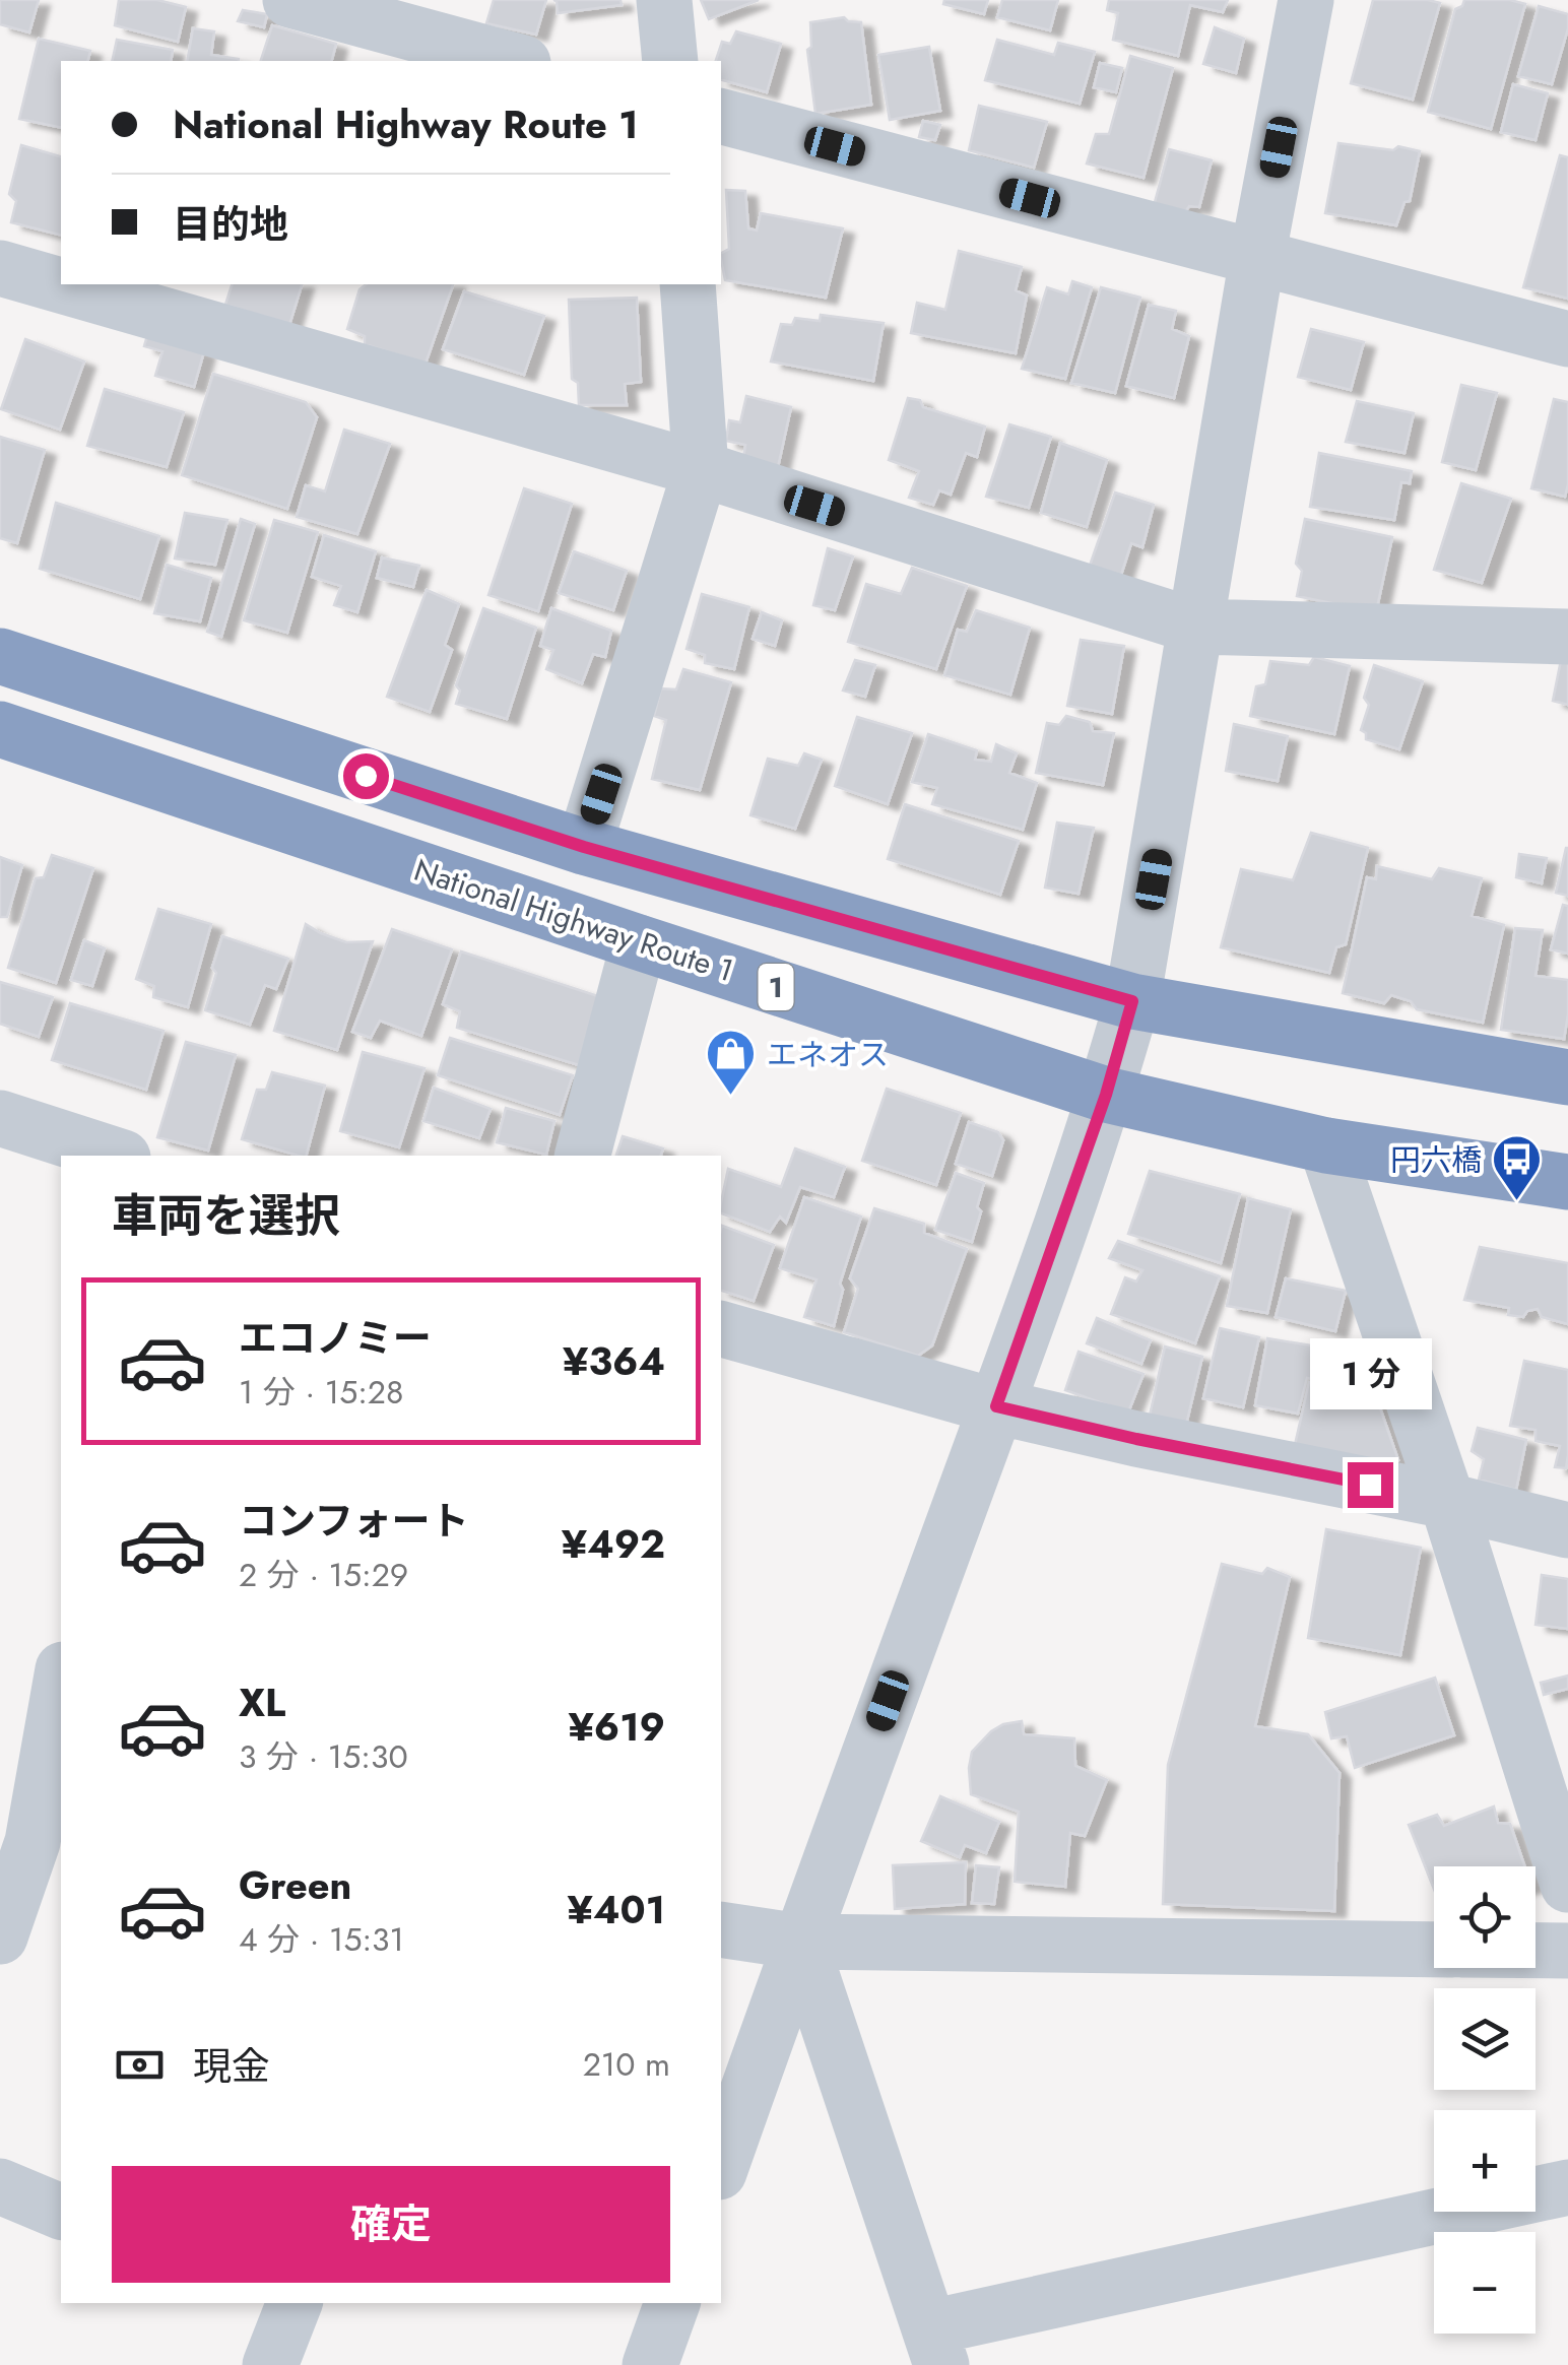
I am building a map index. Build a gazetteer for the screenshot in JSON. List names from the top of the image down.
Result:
{
  "streets": {
    "highway": ["National Highway Route 1", "1"]
  },
  "places": {
    "shop": ["エネオス"],
    "bus stop": ["円六橋"]
  },
  "page": {
    "banner": ["National Highway Route 1", "目的地"],
    "heading": "車両を選択",
    "list": [
      {
        "name": "エコノミー",
        "note": "1 分 · 15:28",
        "value": "¥364"
      },
      {
        "name": "コンフォート",
        "note": "2 分 · 15:29",
        "value": "¥492"
      },
      {
        "name": "XL",
        "note": "3 分 · 15:30",
        "value": "¥619"
      },
      {
        "name": "Green",
        "note": "4 分 · 15:31",
        "value": "¥401"
      }
    ],
    "bubble": "1 分",
    "map_buttons": ["+", "−"],
    "pay": ["現金", "210 m"],
    "buttons": "確定"
  }
}
